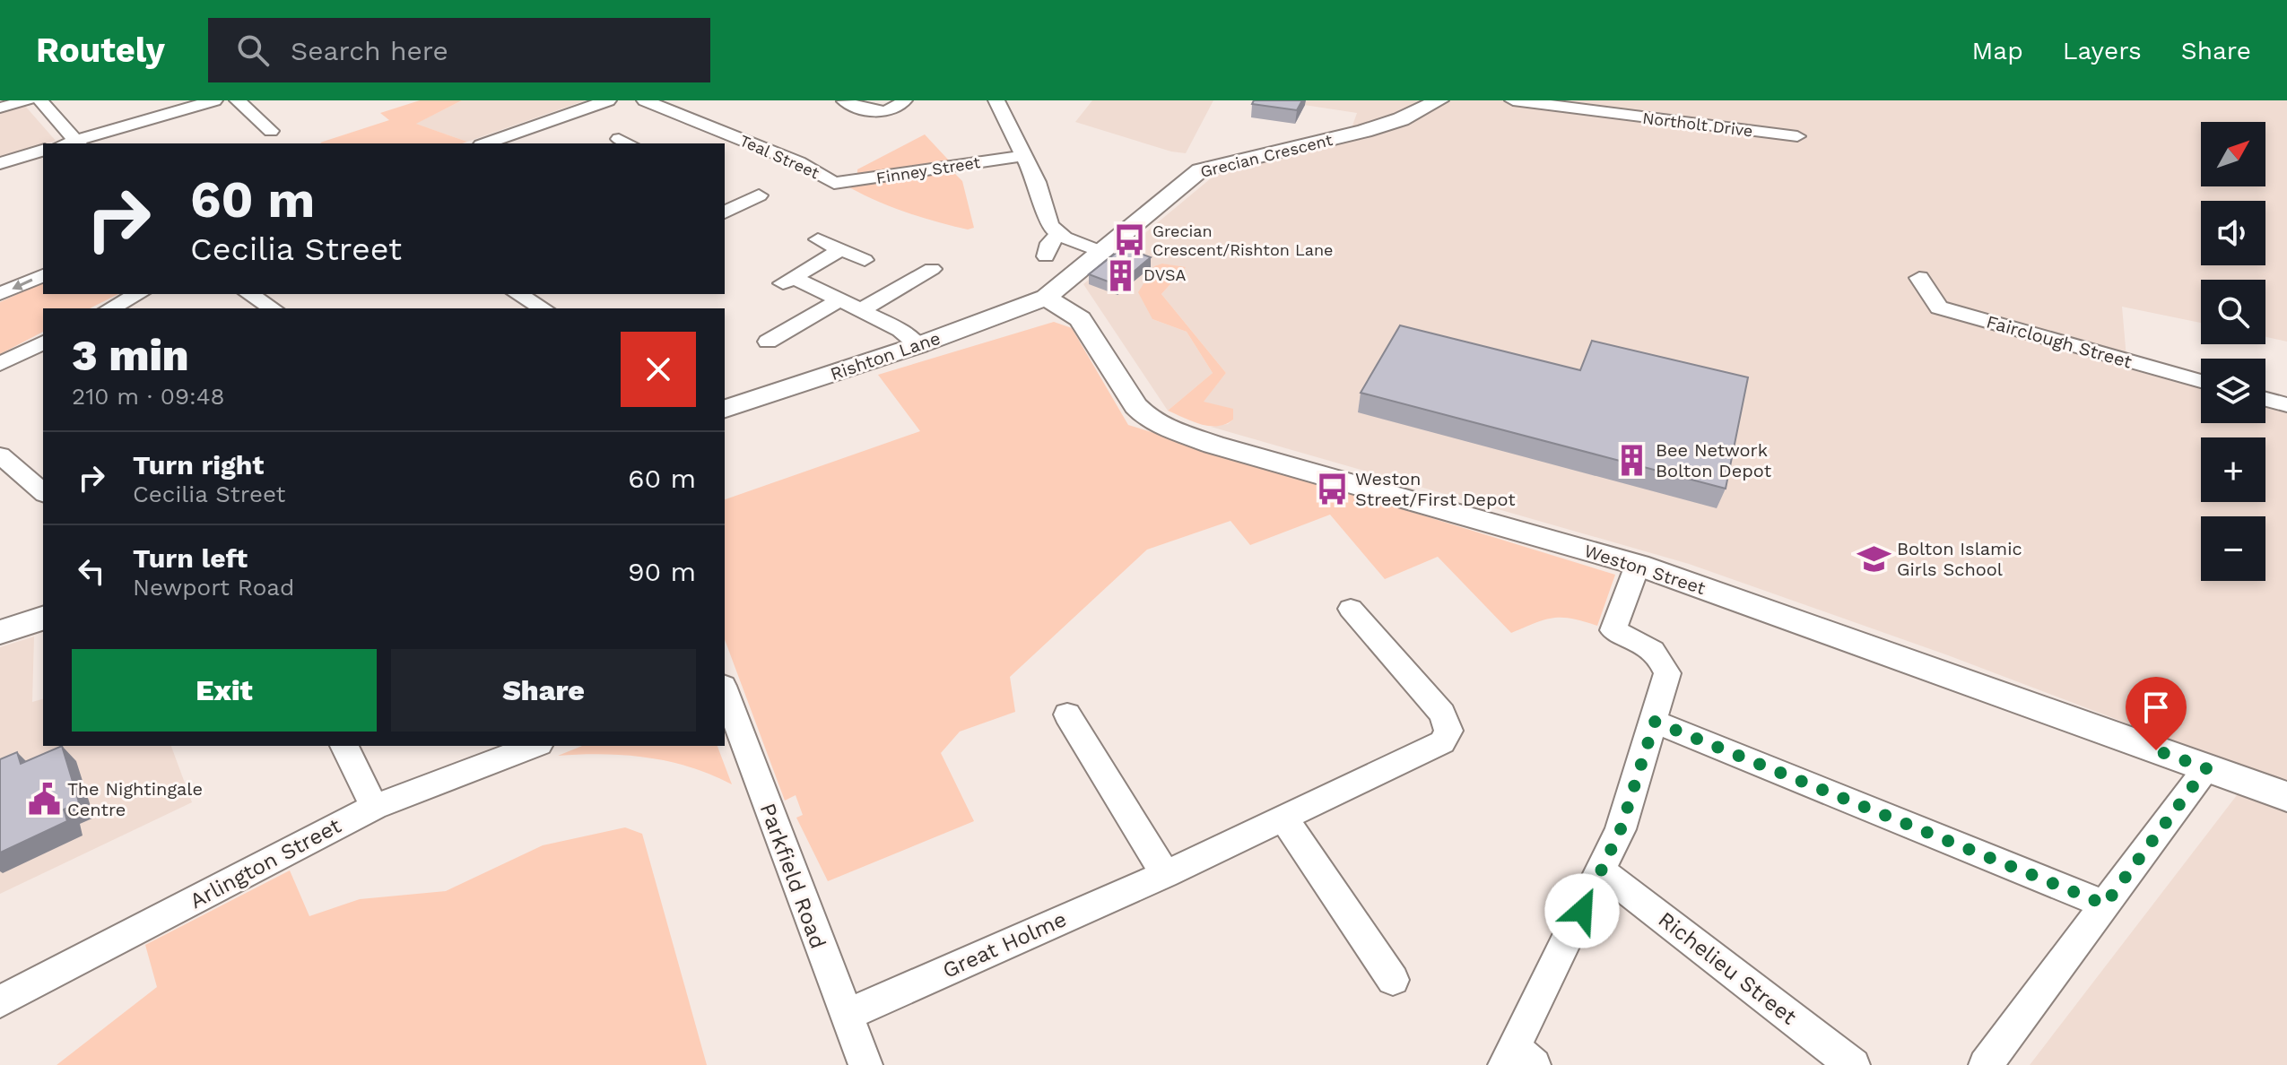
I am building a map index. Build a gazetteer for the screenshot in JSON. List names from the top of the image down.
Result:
{
  "streets": {
    "street": [
      "Northolt Drive",
      "Grecian Crescent",
      "Teal Street",
      "Finney Street",
      "Fairclough Street",
      "Rishton Lane",
      "Weston Street",
      "Arlington Street",
      "Parkfield Road",
      "Great Holme",
      "Richelieu Street"
    ]
  },
  "crossings": [
    ["Grecian Crescent", "Rishton Lane"],
    ["Grecian Crescent", "Weston Street"],
    ["Teal Street", "Finney Street"],
    ["Rishton Lane", "Weston Street"],
    ["Parkfield Road", "Great Holme"]
  ],
  "places": {
    "bus stop": ["Grecian Crescent/Rishton Lane", "Weston Street/First Depot"],
    "building": ["DVSA", "Bee Network Bolton Depot"],
    "school or university": ["Bolton Islamic Girls School"],
    "public building": ["The Nightingale Centre"]
  },
  "north": "top right",
  "page": {
    "header": "Routely",
    "search": "Search here",
    "nav": ["Map", "Layers", "Share"],
    "map_buttons": ["+", "−"],
    "turn": ["60 m", "Cecilia Street"],
    "heading": ["3 min", "210 m · 09:48"],
    "list": [
      {
        "name": "Turn right",
        "note": "Cecilia Street",
        "value": "60 m"
      },
      {
        "name": "Turn left",
        "note": "Newport Road",
        "value": "90 m"
      }
    ],
    "buttons": ["Exit", "Share"]
  }
}
